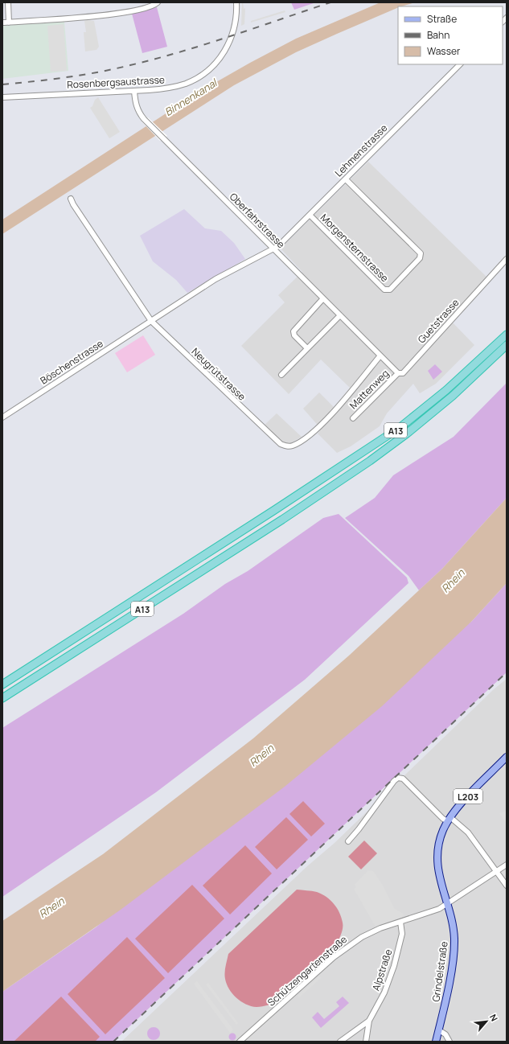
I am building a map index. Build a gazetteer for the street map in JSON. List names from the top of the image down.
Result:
{
  "streets": {
    "highway": ["A13"],
    "main road": ["L203", "Grindelstraße"],
    "street": [
      "Rosenbergsaustrasse",
      "Lehmenstrasse",
      "Oberfahrstrasse",
      "Morgensternstrasse",
      "Guetstrasse",
      "Böschenstrasse",
      "Neugrütstrasse",
      "Mattenweg",
      "Alpstraße",
      "Schützengartenstraße"
    ]
  },
  "crossings": [
    ["Rosenbergsaustrasse", "Oberfahrstrasse"],
    ["Lehmenstrasse", "Oberfahrstrasse"],
    ["Lehmenstrasse", "Morgensternstrasse"],
    ["Lehmenstrasse", "Böschenstrasse"],
    ["Oberfahrstrasse", "Böschenstrasse"],
    ["Oberfahrstrasse", "Neugrütstrasse"],
    ["Guetstrasse", "Mattenweg"],
    ["Böschenstrasse", "Neugrütstrasse"],
    ["L203", "Schützengartenstraße"],
    ["L203", "Grindelstraße"],
    ["Alpstraße", "Schützengartenstraße"],
    ["Schützengartenstraße", "Grindelstraße"]
  ],
  "water": ["Binnenkanal", "Rhein"],
  "legend": ["Straße", "Bahn", "Wasser"],
  "north": "top right"
}
